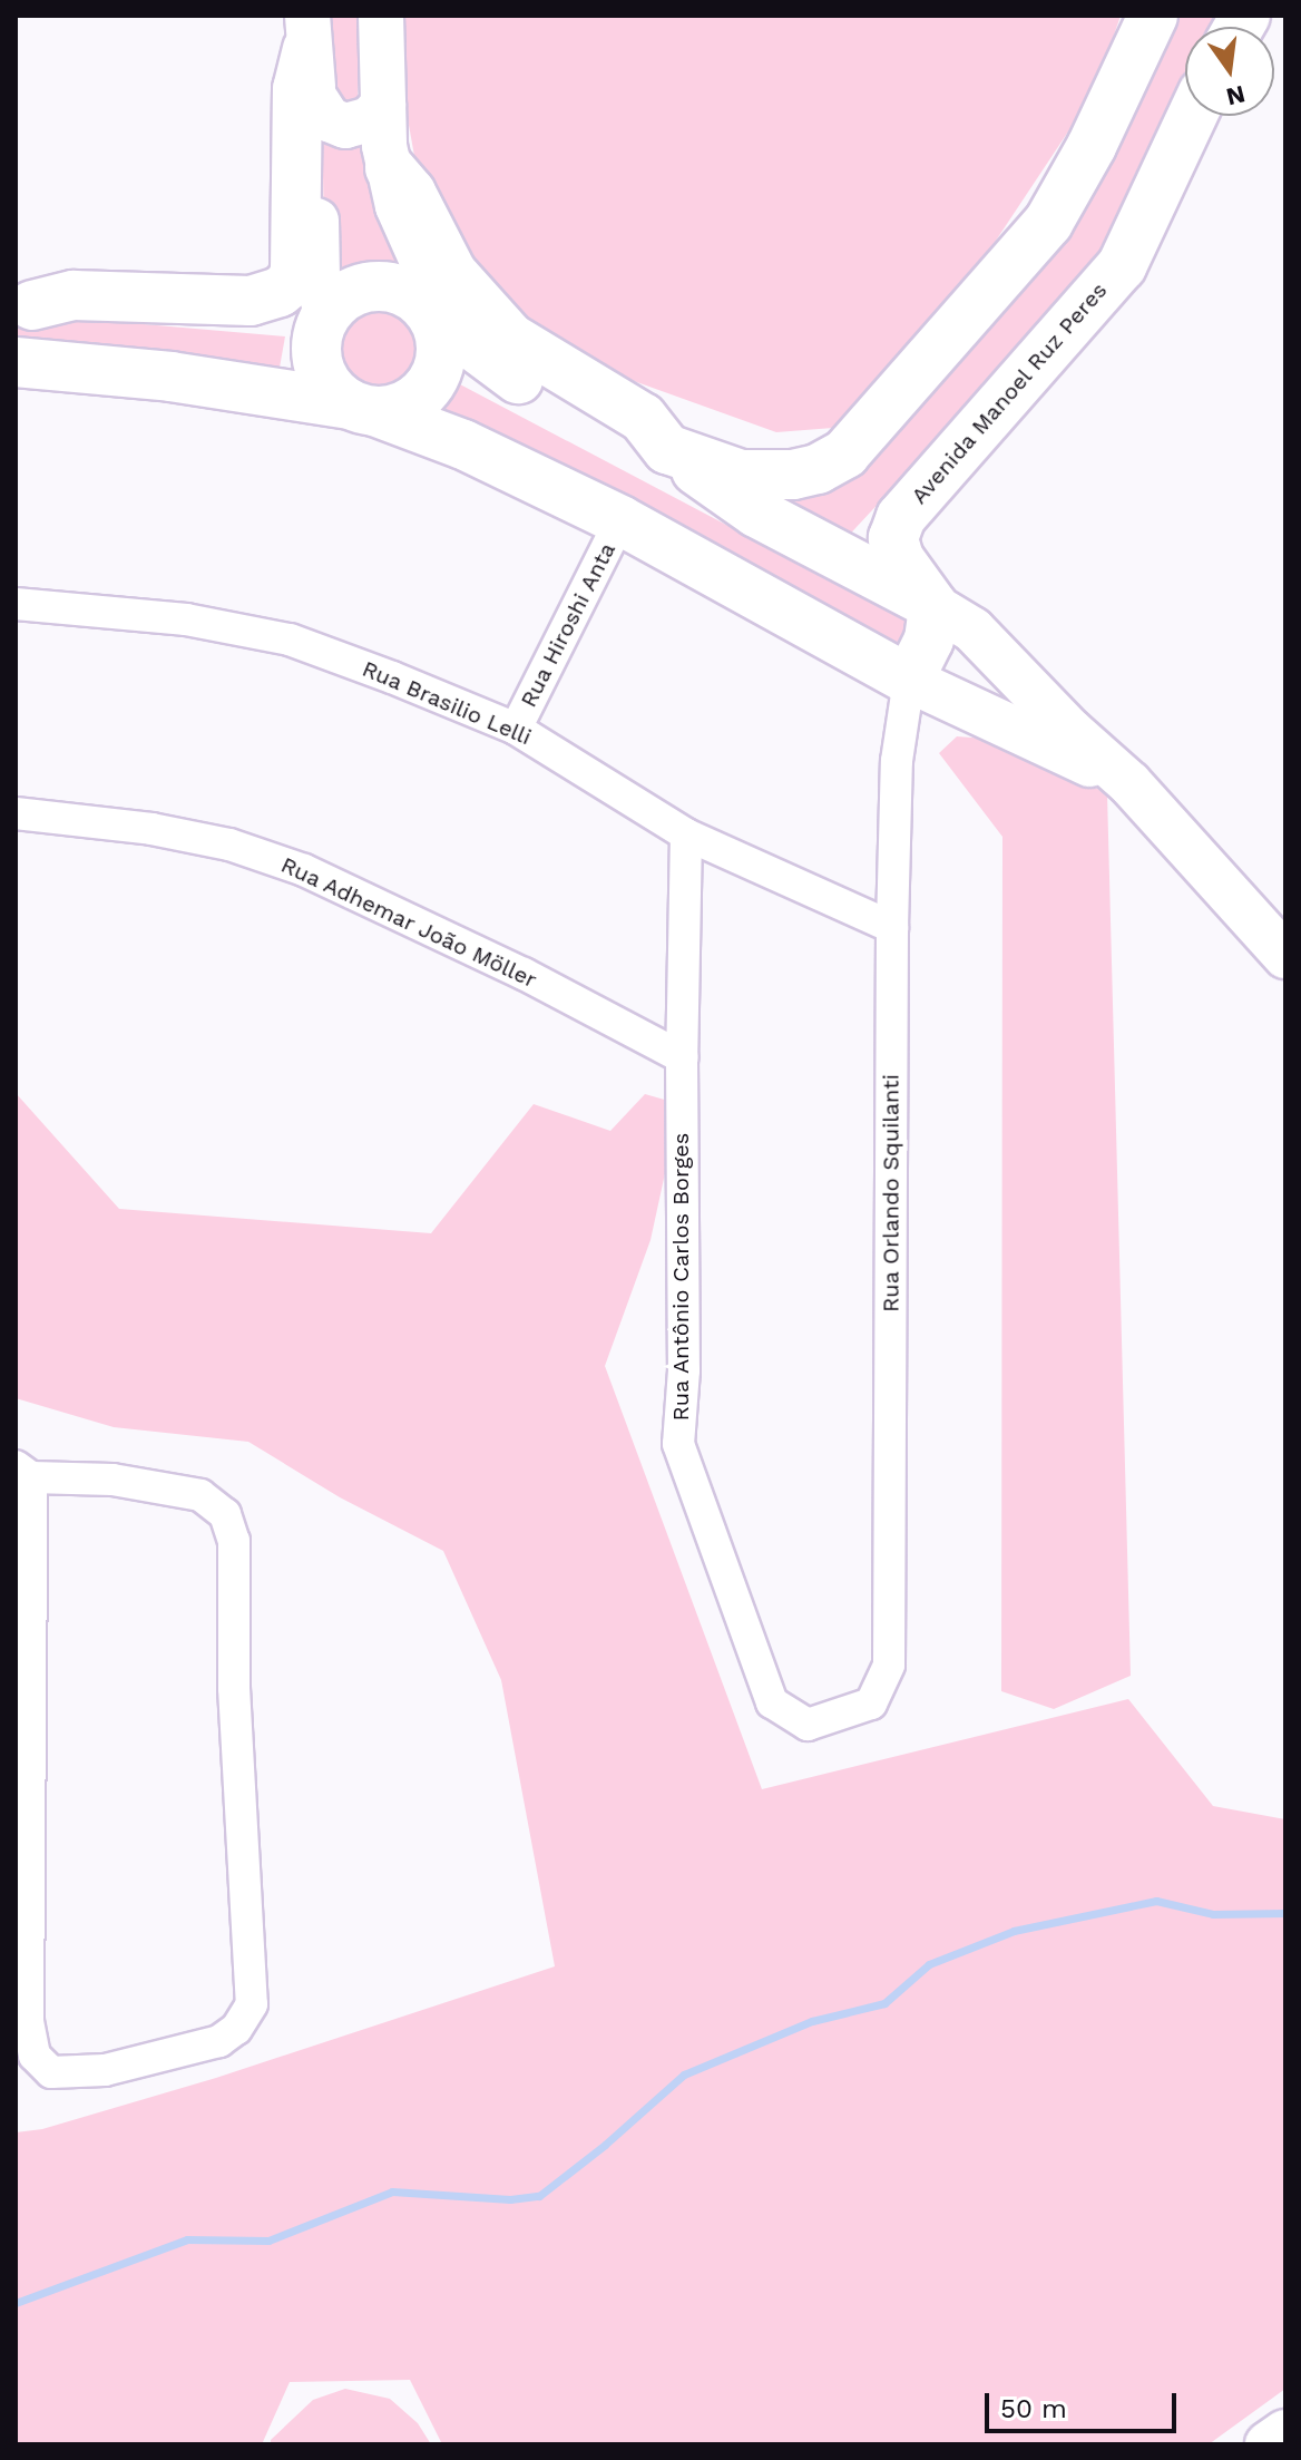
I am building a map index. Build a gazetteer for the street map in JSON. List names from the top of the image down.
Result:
{
  "streets": {
    "main road": ["Avenida Manoel Ruz Peres"],
    "street": [
      "Rua Hiroshi Anta",
      "Rua Brasilio Lelli",
      "Rua Adhemar João Möller",
      "Rua Orlando Squilanti",
      "Rua Antônio Carlos Borges"
    ]
  },
  "crossings": [
    ["Rua Hiroshi Anta", "Rua Brasilio Lelli"],
    ["Rua Brasilio Lelli", "Rua Orlando Squilanti"],
    ["Rua Brasilio Lelli", "Rua Antônio Carlos Borges"],
    ["Rua Adhemar João Möller", "Rua Antônio Carlos Borges"],
    ["Rua Orlando Squilanti", "Rua Antônio Carlos Borges"]
  ],
  "scale_bar": "50 m",
  "north": "bottom"
}
